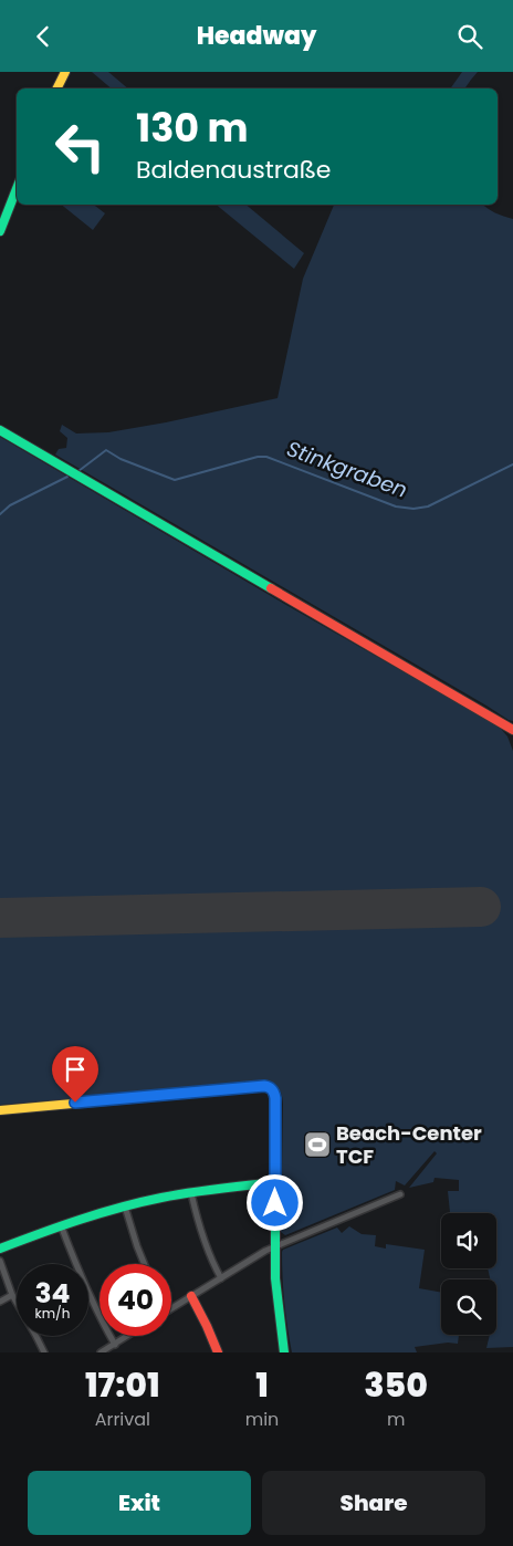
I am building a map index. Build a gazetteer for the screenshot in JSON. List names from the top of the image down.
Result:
{
  "water": ["Stinkgraben"],
  "places": {
    "sports": ["Beach-Center TCF"]
  },
  "page": {
    "header": "Headway",
    "turn": ["130 m", "Baldenaustraße"],
    "speed": "34 km/h",
    "limit": "40",
    "eta": [
      "17:01",
      "Arrival",
      "1",
      "min",
      "350",
      "m"
    ],
    "buttons": ["Exit", "Share"]
  }
}
